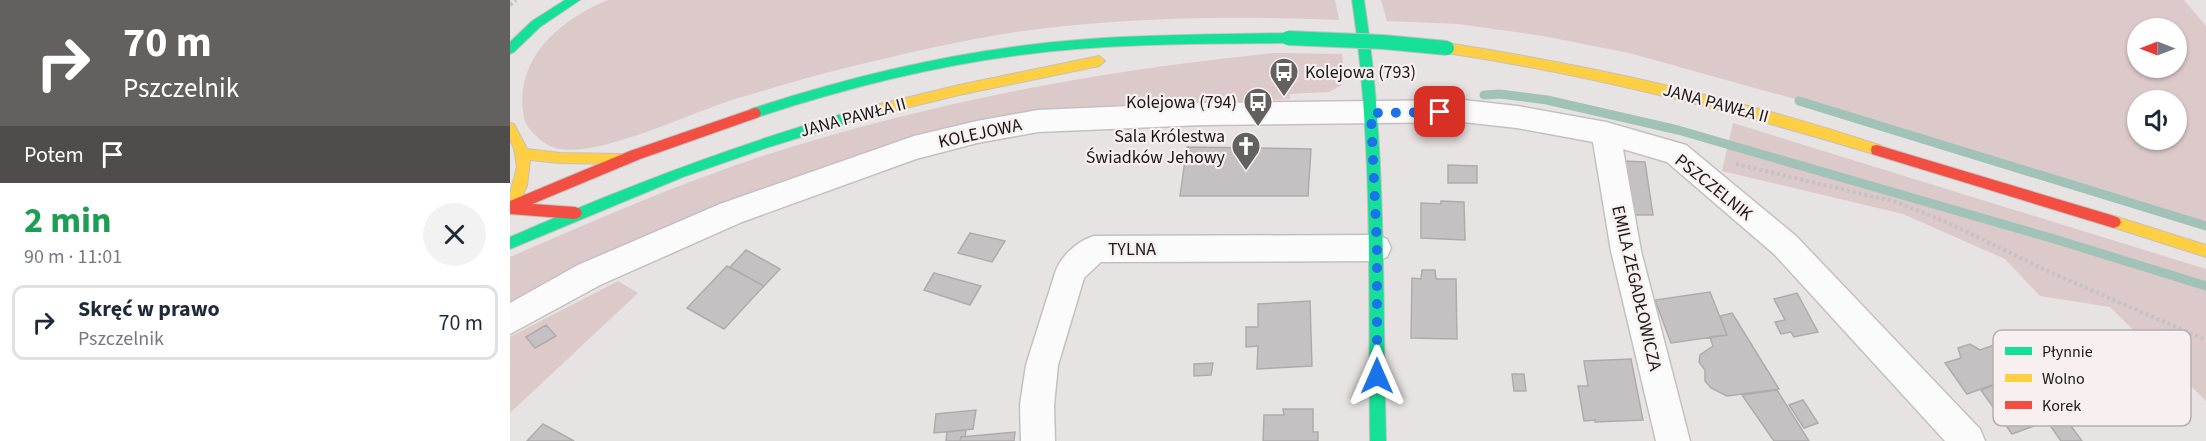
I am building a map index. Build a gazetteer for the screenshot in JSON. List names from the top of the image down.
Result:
{
  "streets": {
    "main road": ["JANA PAWŁA II"],
    "street": [
      "KOLEJOWA",
      "PSZCZELNIK",
      "TYLNA",
      "EMILA ZEGADŁOWICZA"
    ]
  },
  "crossings": [
    ["KOLEJOWA", "PSZCZELNIK"],
    ["PSZCZELNIK", "EMILA ZEGADŁOWICZA"]
  ],
  "places": {
    "bus stop": ["Kolejowa (793)", "Kolejowa (794)"],
    "church": ["Sala Królestwa Świadków Jehowy"]
  },
  "legend": ["Płynnie", "Wolno", "Korek"],
  "north": "left",
  "page": {
    "turn": ["70 m", "Pszczelnik"],
    "then": "Potem",
    "heading": ["2 min", "90 m · 11:01"],
    "list": [
      {
        "name": "Skręć w prawo",
        "note": "Pszczelnik",
        "value": "70 m"
      }
    ]
  }
}
